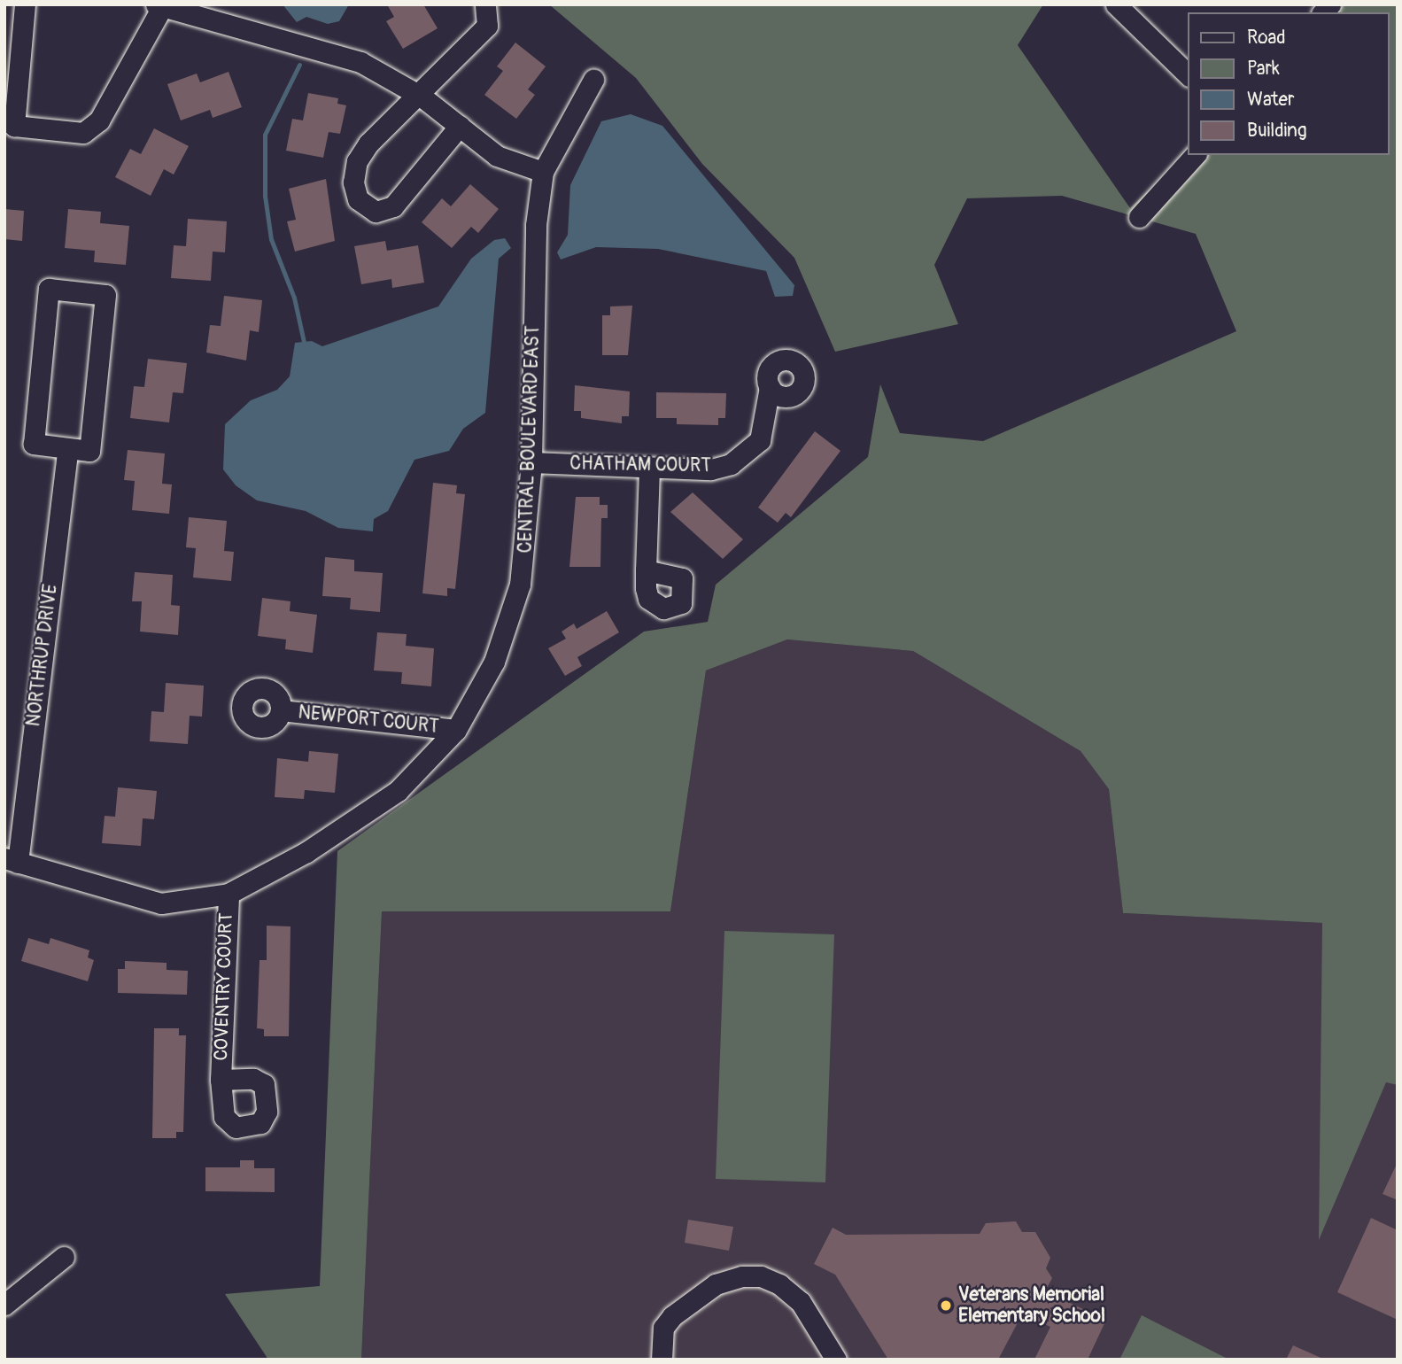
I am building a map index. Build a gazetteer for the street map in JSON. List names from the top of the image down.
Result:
{
  "streets": {
    "street": [
      "CENTRAL BOULEVARD EAST",
      "CHATHAM COURT",
      "NORTHRUP DRIVE",
      "NEWPORT COURT",
      "COVENTRY COURT"
    ]
  },
  "crossings": [
    ["CENTRAL BOULEVARD EAST", "CHATHAM COURT"],
    ["CENTRAL BOULEVARD EAST", "NORTHRUP DRIVE"],
    ["CENTRAL BOULEVARD EAST", "NEWPORT COURT"],
    ["CENTRAL BOULEVARD EAST", "COVENTRY COURT"]
  ],
  "places": ["Veterans Memorial Elementary School"],
  "legend": [
    "Road",
    "Park",
    "Water",
    "Building"
  ]
}
